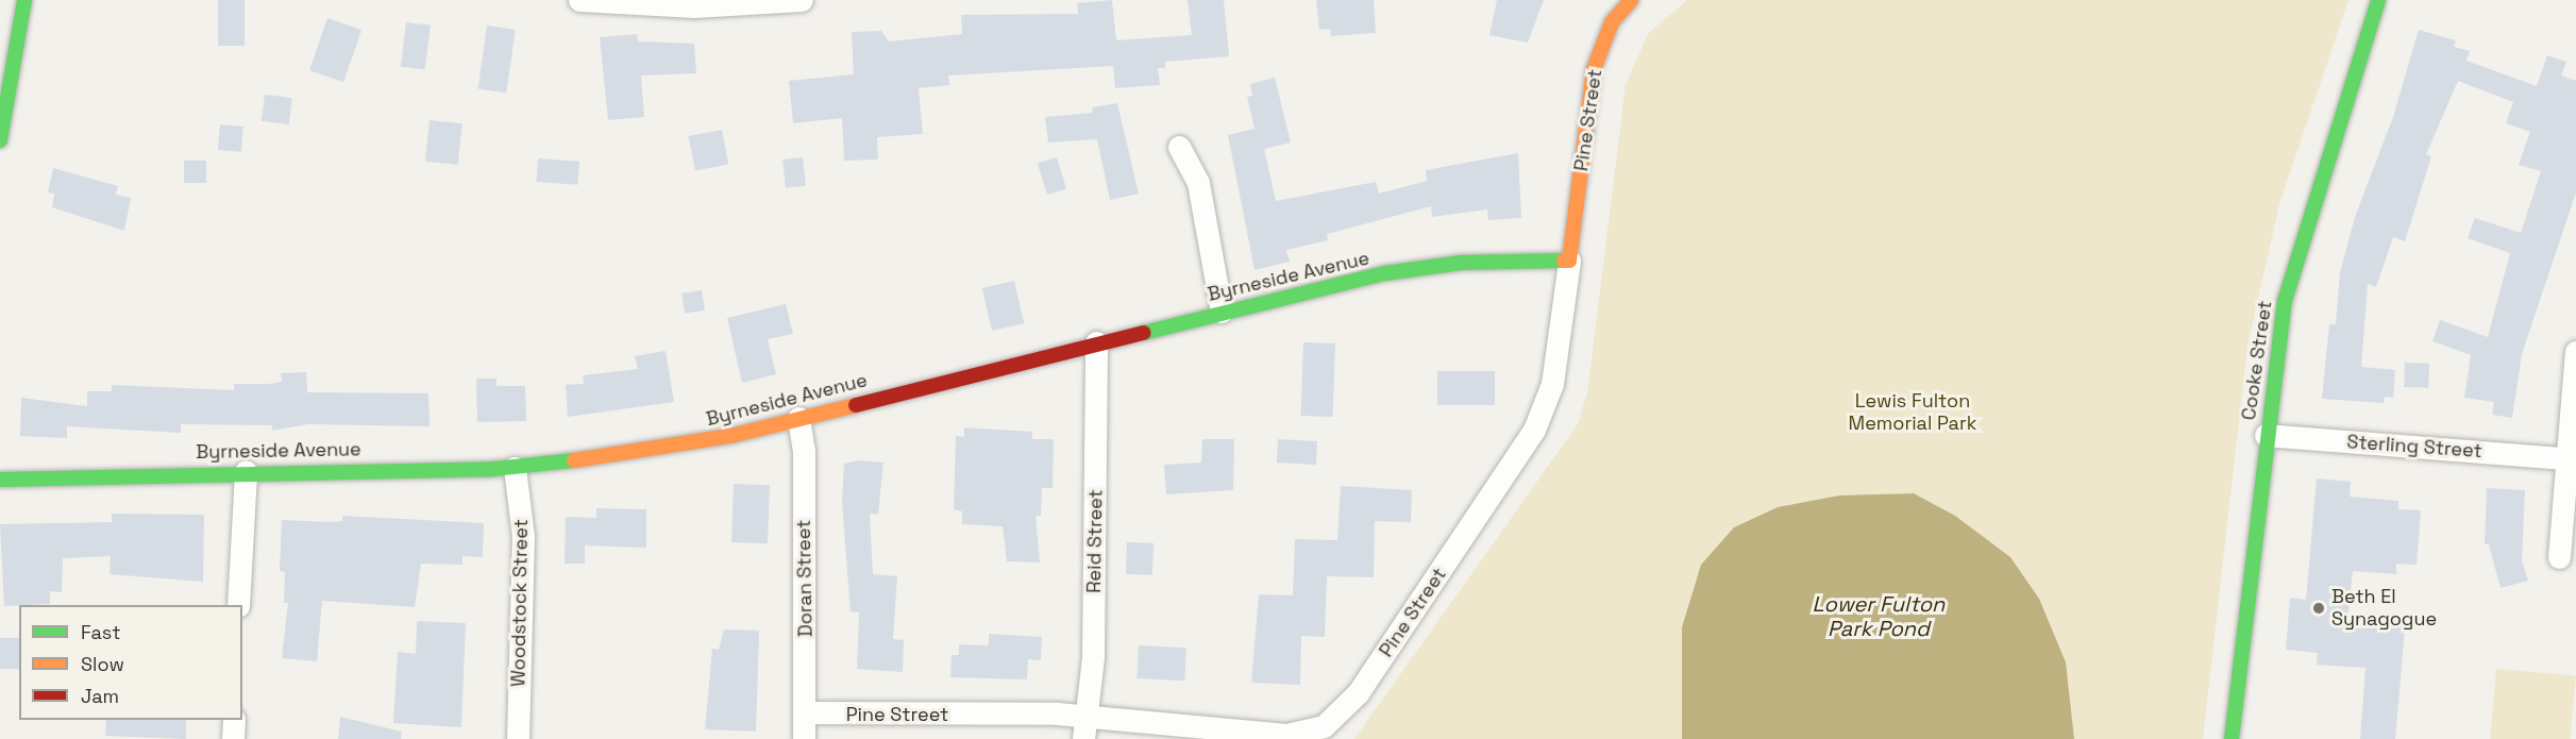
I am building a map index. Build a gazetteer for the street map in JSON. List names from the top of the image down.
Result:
{
  "streets": {
    "street": [
      "Pine Street",
      "Byrneside Avenue",
      "Cooke Street",
      "Sterling Street",
      "Reid Street",
      "Doran Street",
      "Woodstock Street"
    ]
  },
  "crossings": [
    ["Pine Street", "Byrneside Avenue"],
    ["Pine Street", "Reid Street"],
    ["Pine Street", "Doran Street"],
    ["Byrneside Avenue", "Reid Street"],
    ["Byrneside Avenue", "Doran Street"],
    ["Byrneside Avenue", "Woodstock Street"],
    ["Cooke Street", "Sterling Street"]
  ],
  "water": ["Lower Fulton Park Pond"],
  "parks": ["Lewis Fulton Memorial Park"],
  "places": ["Beth El Synagogue"],
  "legend": ["Fast", "Slow", "Jam"]
}
